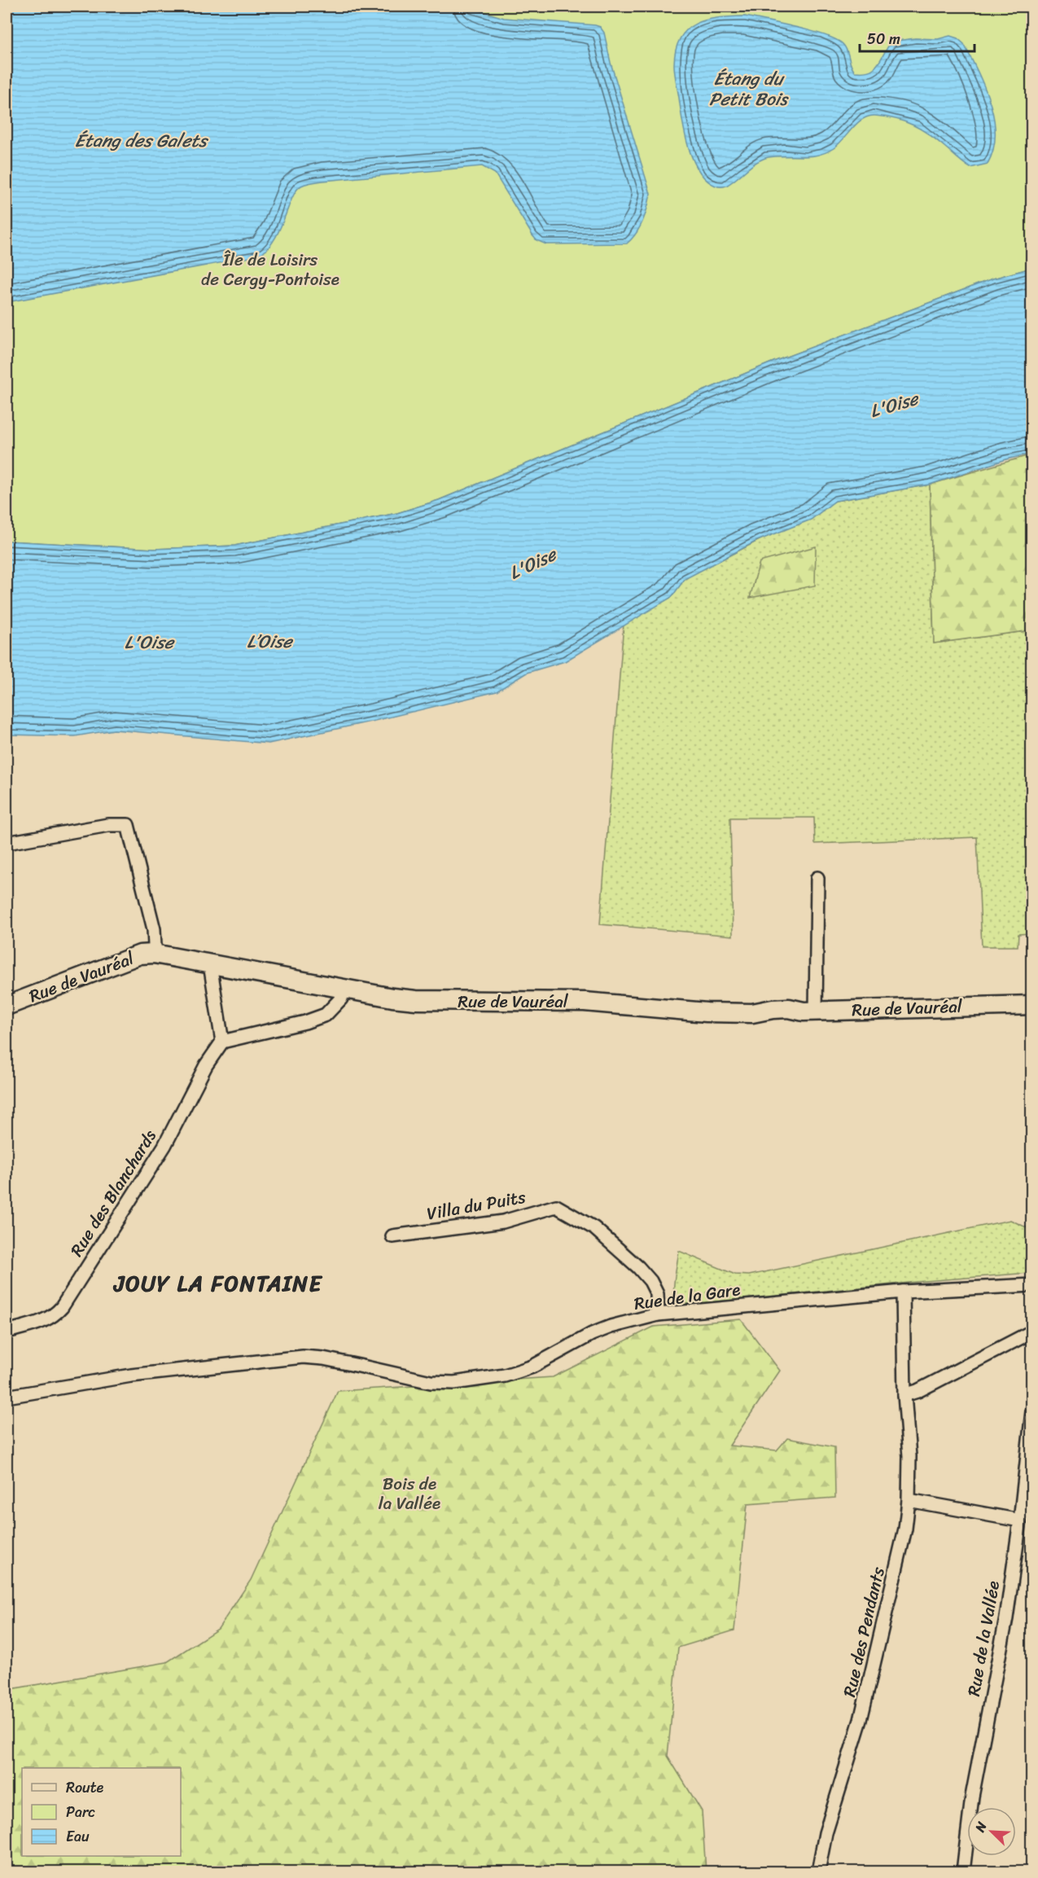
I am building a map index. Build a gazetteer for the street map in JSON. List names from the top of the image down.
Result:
{
  "streets": {
    "street": [
      "Rue de Vauréal",
      "Rue des Blanchards",
      "Villa du Puits",
      "Rue de la Gare",
      "Rue des Pendants",
      "Rue de la Vallée"
    ]
  },
  "crossings": [
    ["Villa du Puits", "Rue de la Gare"],
    ["Rue de la Gare", "Rue des Pendants"]
  ],
  "districts": ["JOUY LA FONTAINE"],
  "water": [
    "Étang du Petit Bois",
    "Étang des Galets",
    "L'Oise",
    "L’Oise"
  ],
  "parks": ["Île de Loisirs de Cergy-Pontoise", "Bois de la Vallée"],
  "legend": ["Route", "Parc", "Eau"],
  "scale_bar": "50 m",
  "north": "top left"
}
